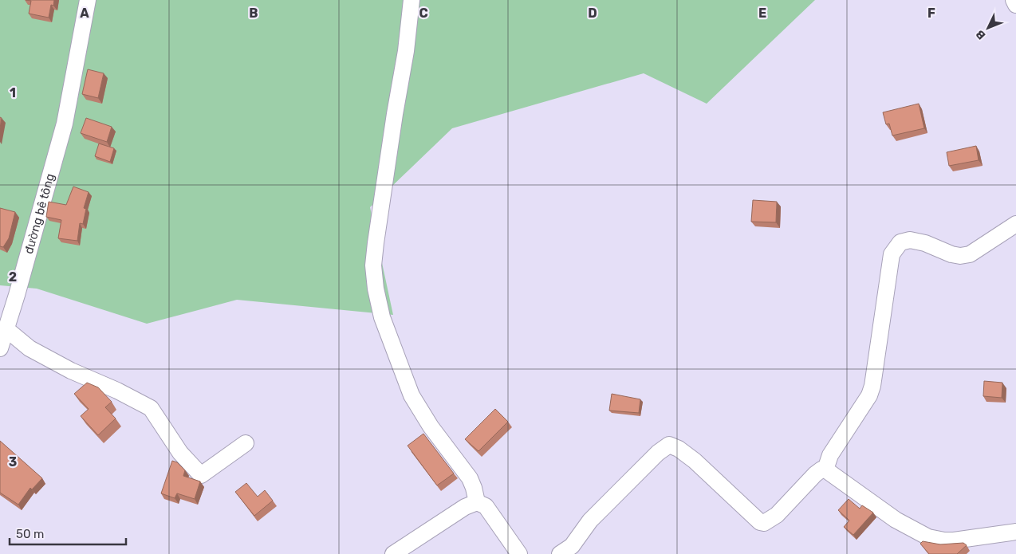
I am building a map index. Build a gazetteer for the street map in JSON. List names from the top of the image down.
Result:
{
  "streets": {
    "street": ["đường bê tông"]
  },
  "scale_bar": "50 m",
  "north": "bottom left",
  "grid": {
    "columns": [
      "A",
      "B",
      "C",
      "D",
      "E",
      "F"
    ],
    "rows": ["1", "2", "3"]
  }
}
